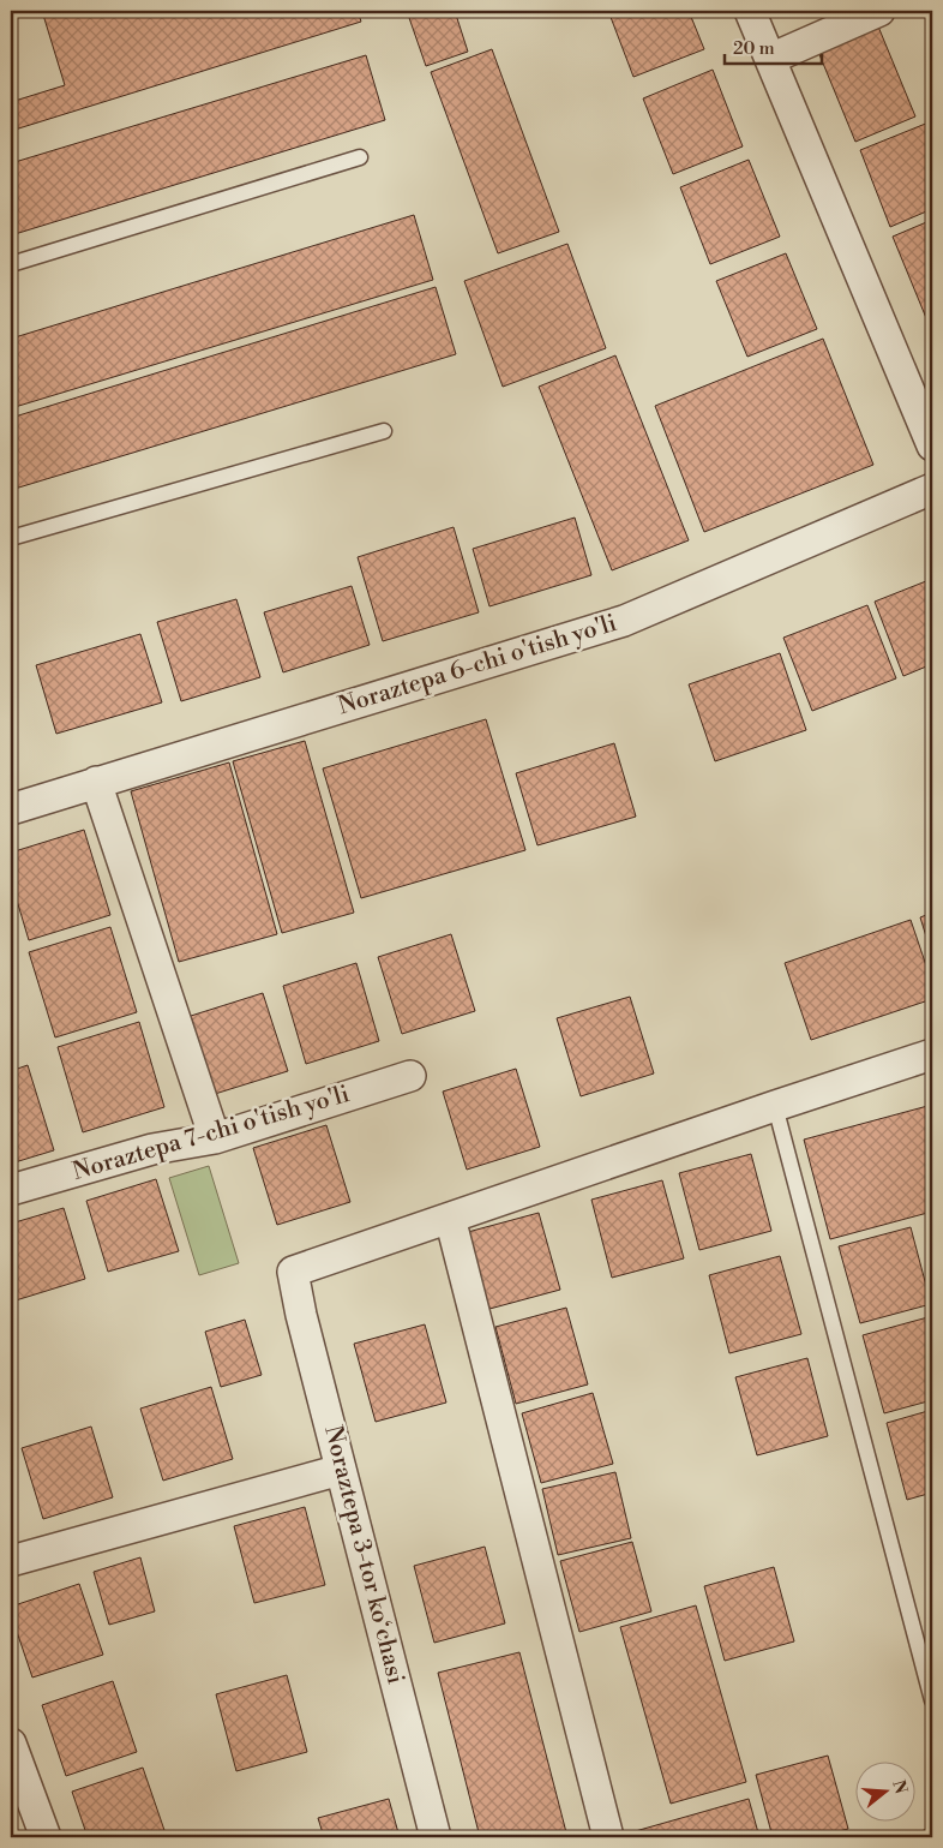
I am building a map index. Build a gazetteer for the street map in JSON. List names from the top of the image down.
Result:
{
  "streets": {
    "street": ["Noraztepa 6-chi o'tish yo'li", "Noraztepa 7-chi o'tish yo'li", "Noraztepa 3-tor ko‘chasi"]
  },
  "scale_bar": "20 m",
  "north": "right"
}
